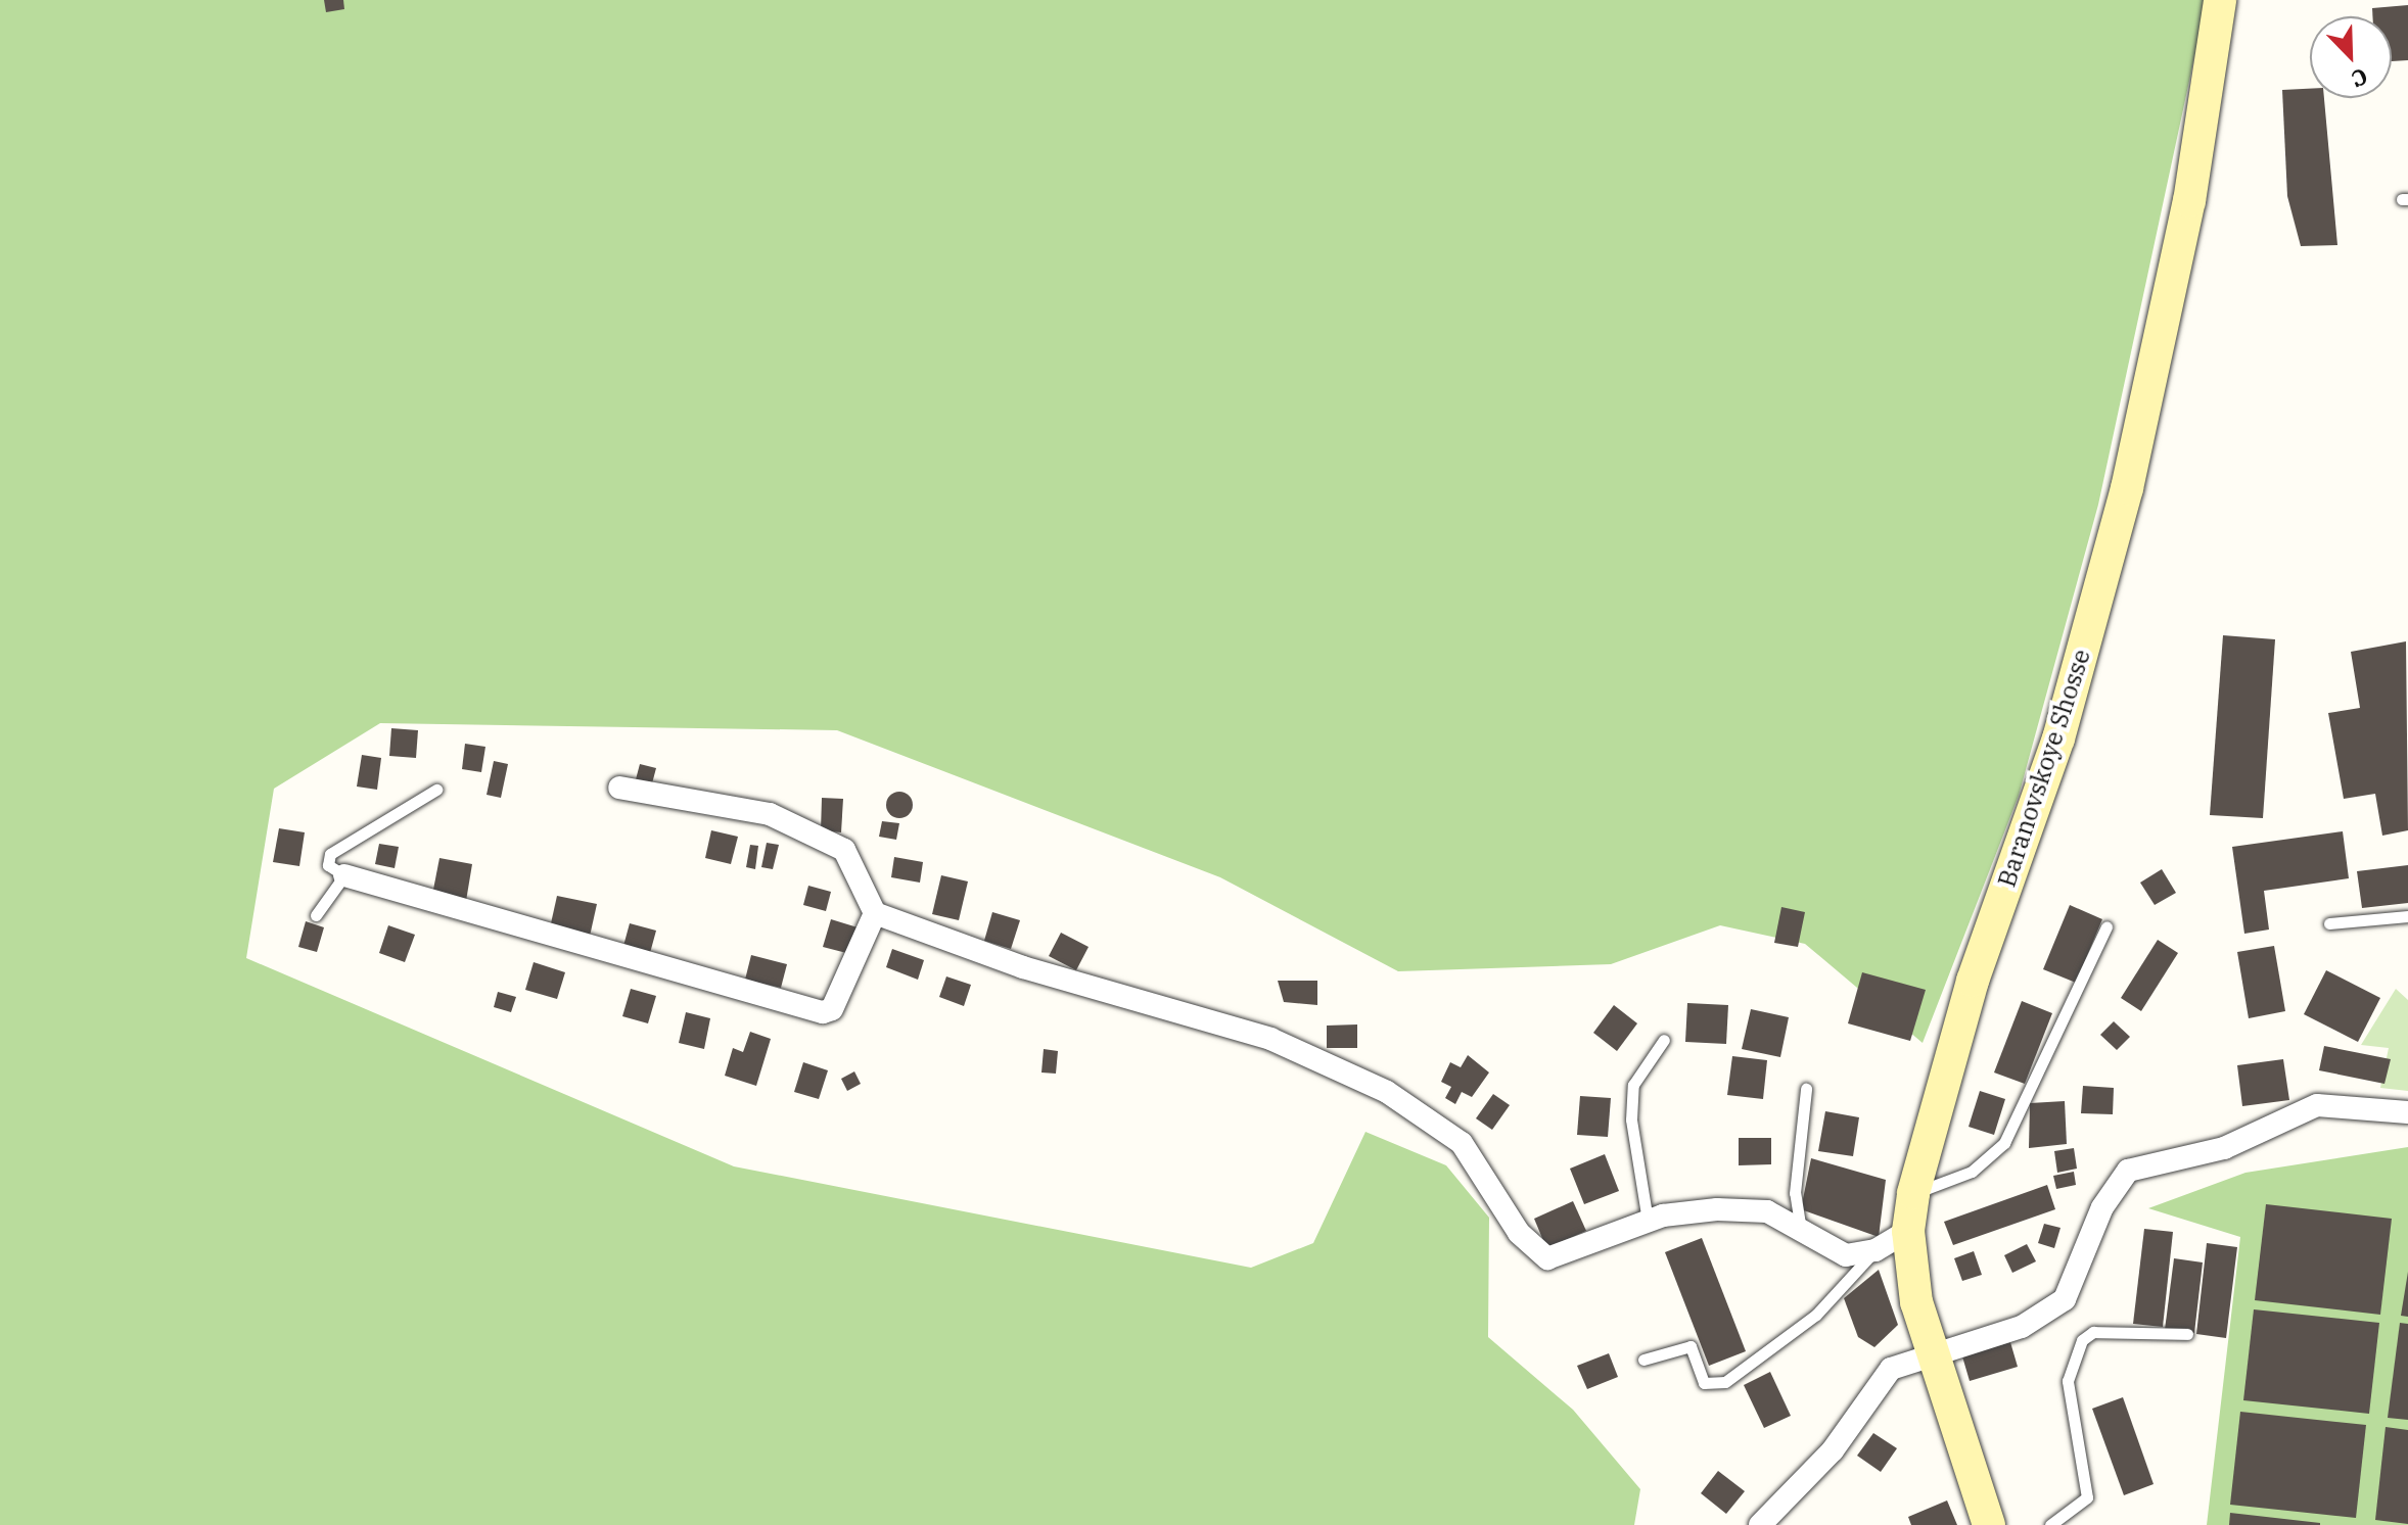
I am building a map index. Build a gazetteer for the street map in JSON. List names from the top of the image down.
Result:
{
  "streets": {
    "main road": ["Baranovskoye Shosse"]
  },
  "north": "bottom right"
}
